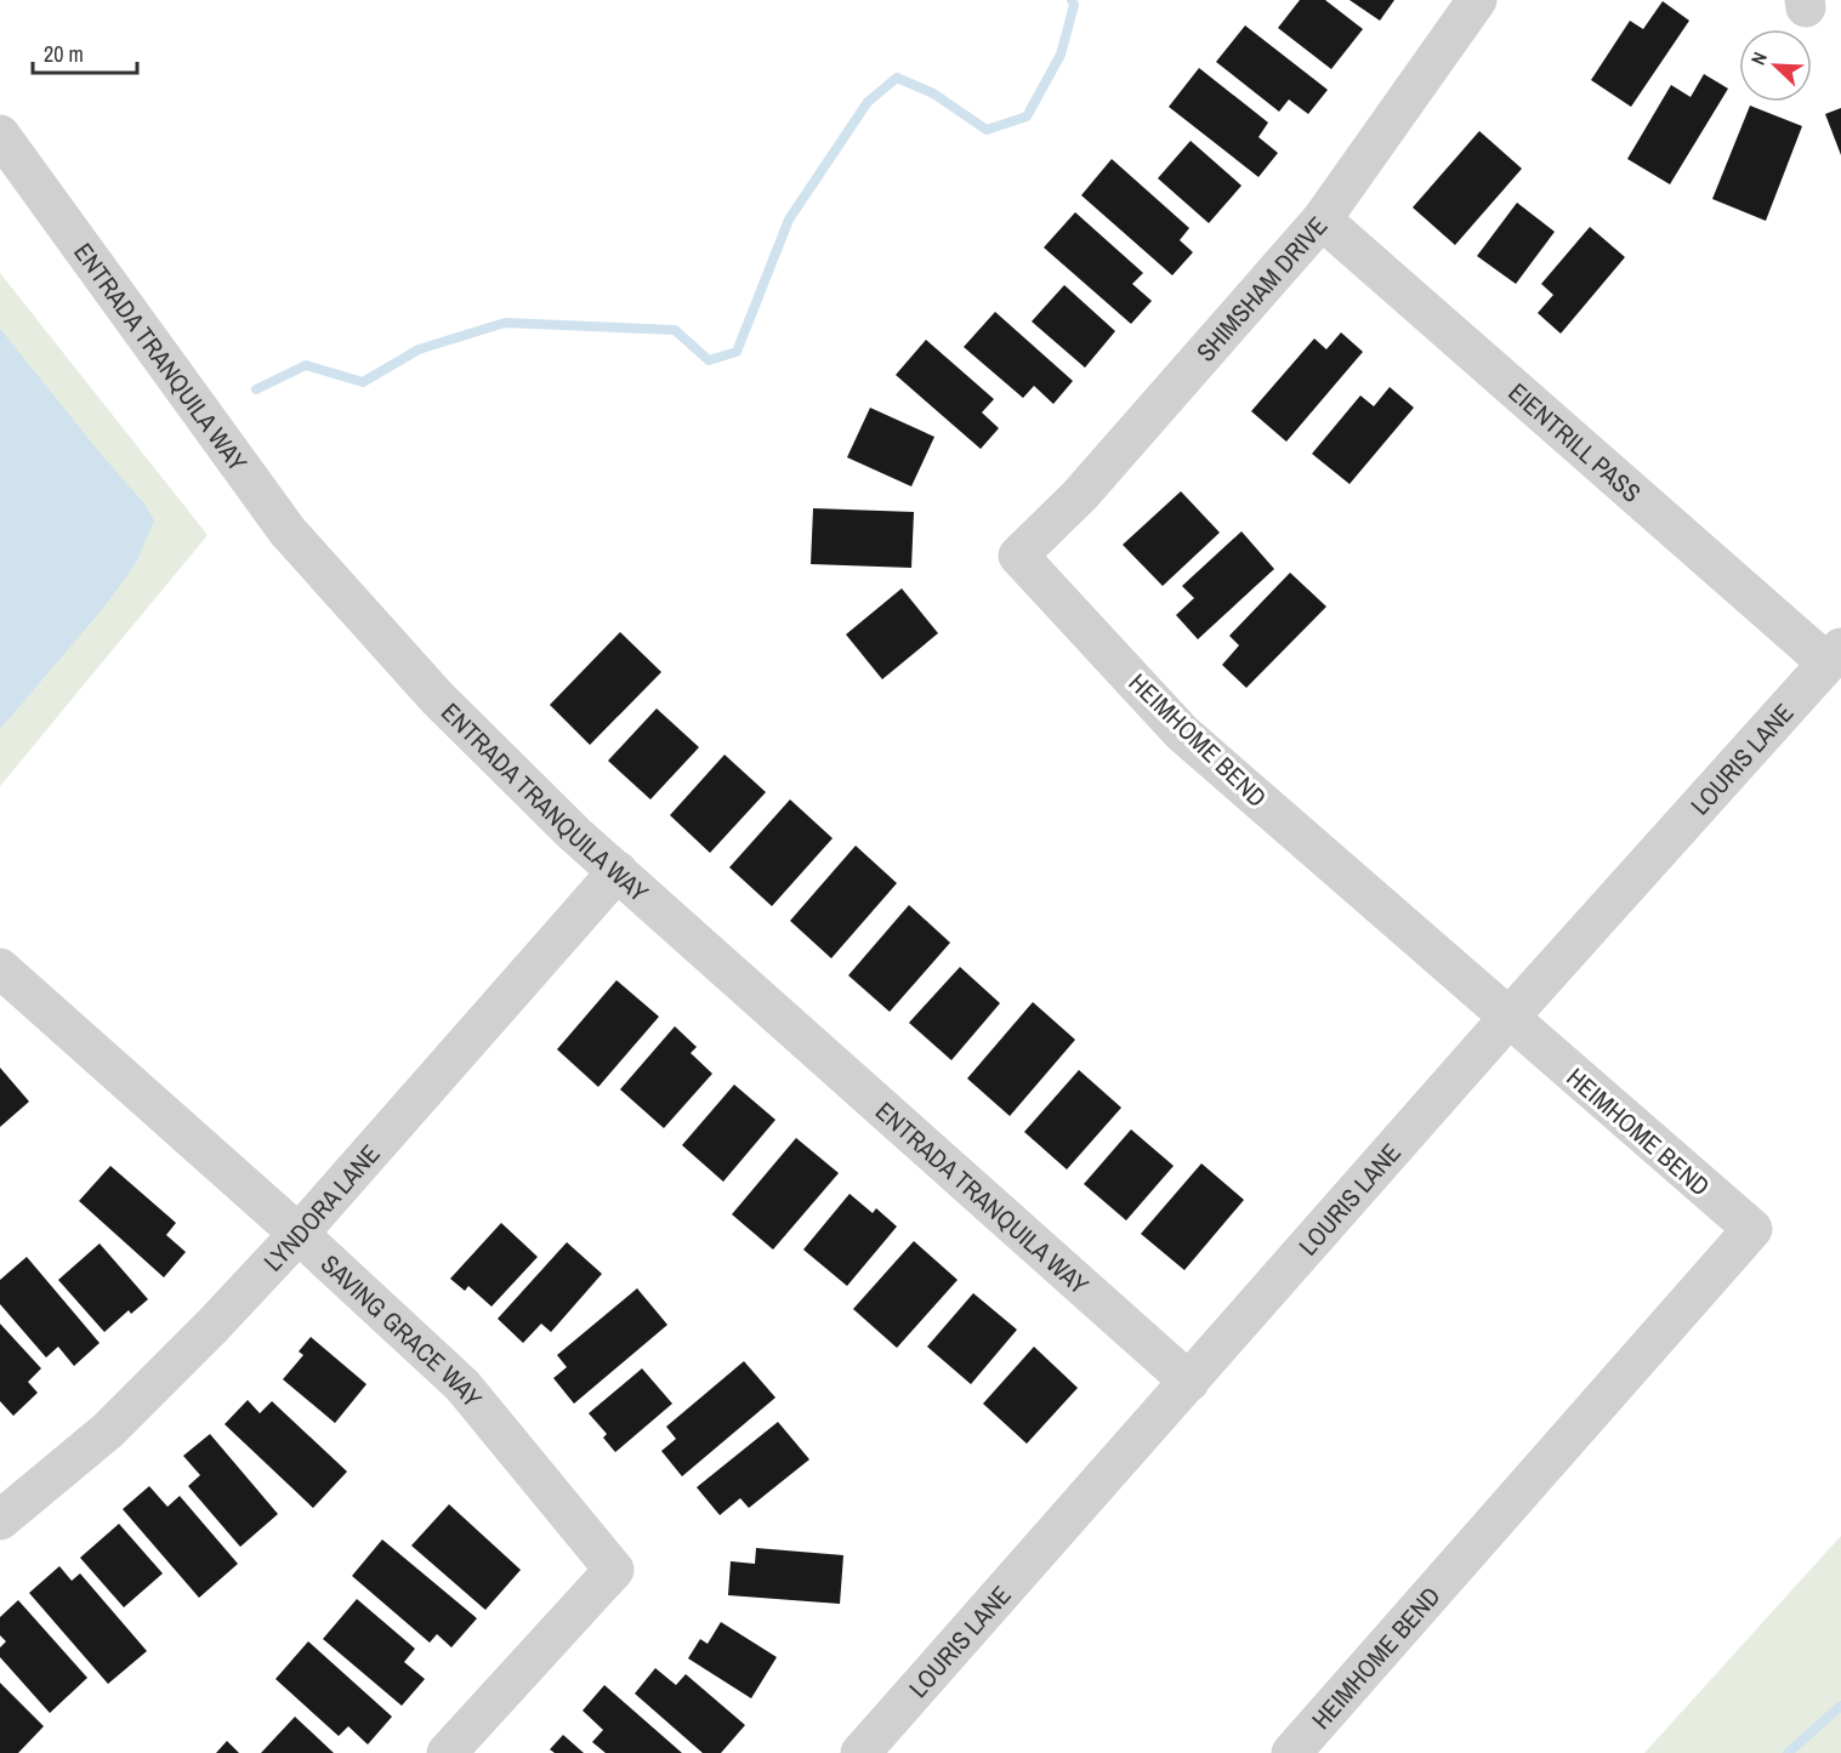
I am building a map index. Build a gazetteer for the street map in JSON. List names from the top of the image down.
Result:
{
  "streets": {
    "street": [
      "SHIMSHAM DRIVE",
      "ENTRADA TRANQUILA WAY",
      "EIENTRILL PASS",
      "HEIMHOME BEND",
      "LOURIS LANE",
      "LYNDORA LANE",
      "SAVING GRACE WAY"
    ]
  },
  "crossings": [
    ["SHIMSHAM DRIVE", "EIENTRILL PASS"],
    ["SHIMSHAM DRIVE", "HEIMHOME BEND"],
    ["ENTRADA TRANQUILA WAY", "LOURIS LANE"],
    ["ENTRADA TRANQUILA WAY", "LYNDORA LANE"],
    ["EIENTRILL PASS", "LOURIS LANE"],
    ["HEIMHOME BEND", "LOURIS LANE"],
    ["LYNDORA LANE", "SAVING GRACE WAY"]
  ],
  "scale_bar": "20 m",
  "north": "top left"
}
